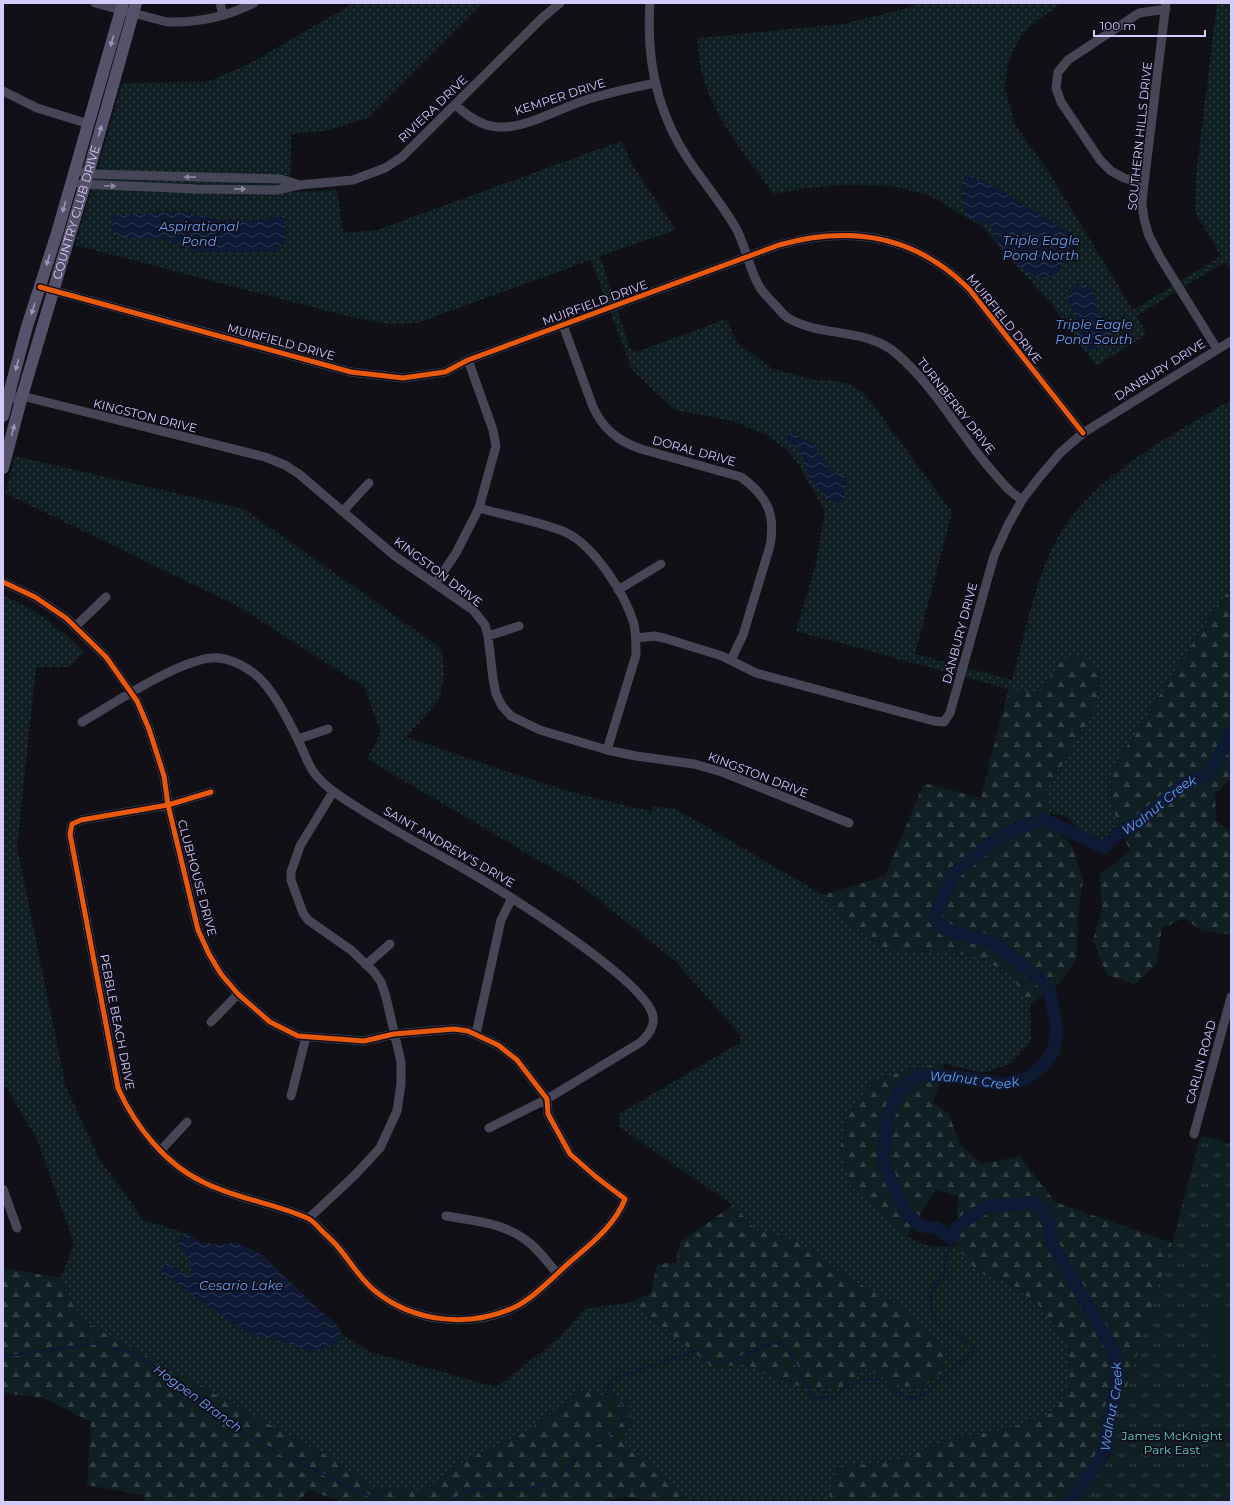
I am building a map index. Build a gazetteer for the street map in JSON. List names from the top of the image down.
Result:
{
  "streets": {
    "main road": ["COUNTRY CLUB DRIVE"],
    "street": [
      "KEMPER DRIVE",
      "RIVIERA DRIVE",
      "SOUTHERN HILLS DRIVE",
      "MUIRFIELD DRIVE",
      "DANBURY DRIVE",
      "TURNBERRY DRIVE",
      "KINGSTON DRIVE",
      "DORAL DRIVE",
      "SAINT ANDREW'S DRIVE",
      "CLUBHOUSE DRIVE",
      "PEBBLE BEACH DRIVE",
      "CARLIN ROAD"
    ]
  },
  "crossings": [
    ["KEMPER DRIVE", "RIVIERA DRIVE"],
    ["KEMPER DRIVE", "TURNBERRY DRIVE"],
    ["RIVIERA DRIVE", "COUNTRY CLUB DRIVE"],
    ["SOUTHERN HILLS DRIVE", "DANBURY DRIVE"],
    ["COUNTRY CLUB DRIVE", "MUIRFIELD DRIVE"],
    ["COUNTRY CLUB DRIVE", "KINGSTON DRIVE"],
    ["MUIRFIELD DRIVE", "DANBURY DRIVE"],
    ["MUIRFIELD DRIVE", "TURNBERRY DRIVE"],
    ["MUIRFIELD DRIVE", "DORAL DRIVE"],
    ["DANBURY DRIVE", "TURNBERRY DRIVE"],
    ["DANBURY DRIVE", "DORAL DRIVE"],
    ["SAINT ANDREW'S DRIVE", "CLUBHOUSE DRIVE"],
    ["SAINT ANDREW'S DRIVE", "PEBBLE BEACH DRIVE"],
    ["CLUBHOUSE DRIVE", "PEBBLE BEACH DRIVE"]
  ],
  "water": [
    "Aspirational Pond",
    "Triple Eagle Pond North",
    "Triple Eagle Pond South",
    "Walnut Creek",
    "Cesario Lake",
    "Hogpen Branch"
  ],
  "parks": ["James McKnight Park East"],
  "scale_bar": "100 m"
}
